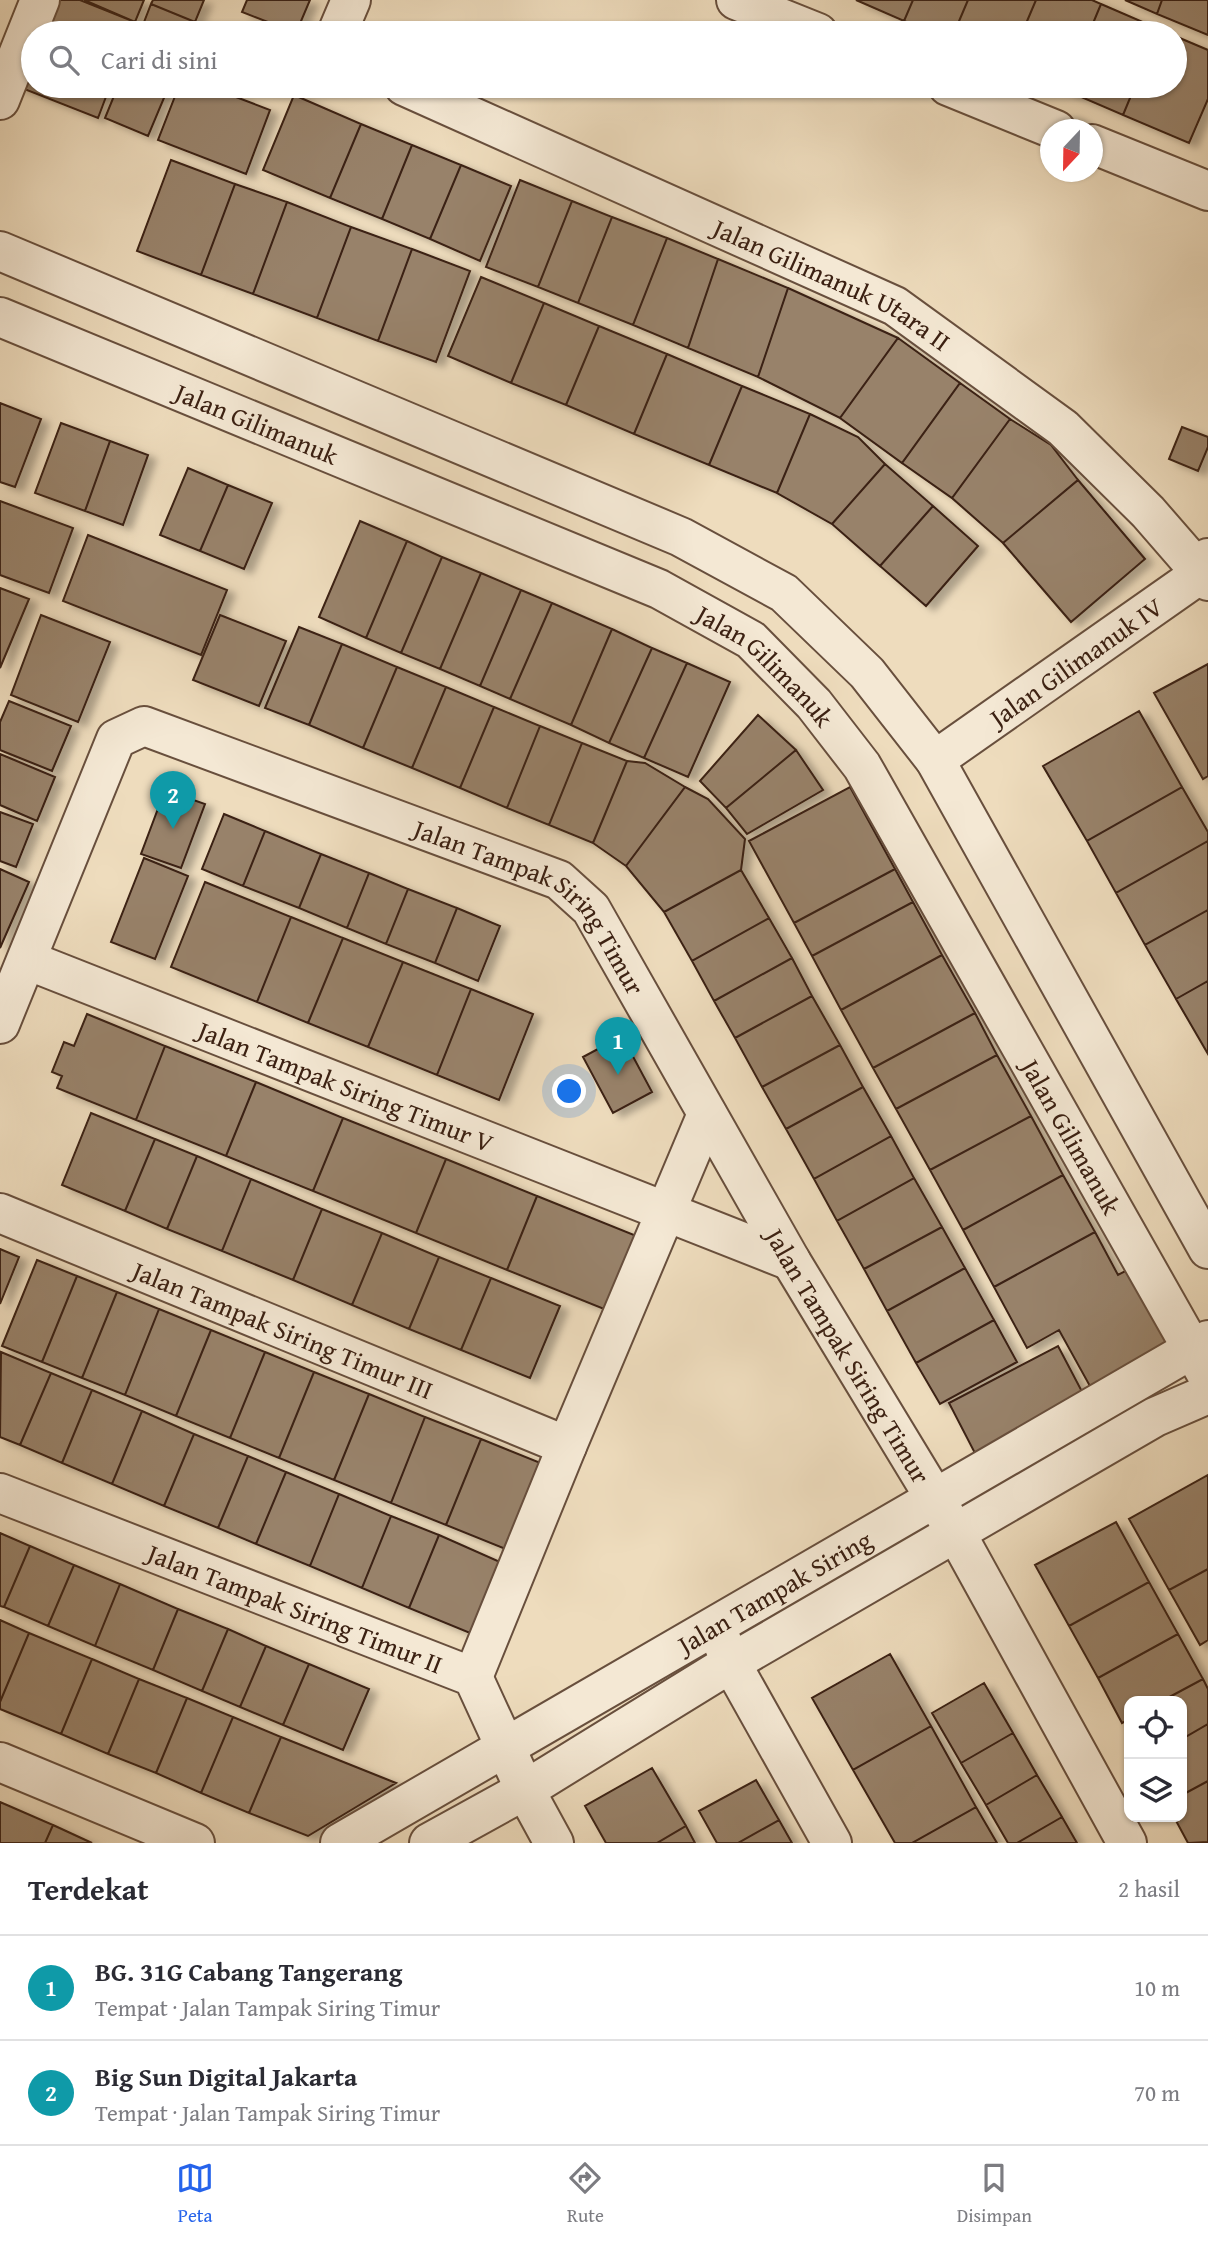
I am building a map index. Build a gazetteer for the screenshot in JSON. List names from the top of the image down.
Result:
{
  "streets": {
    "street": [
      "Jalan Gilimanuk Utara II",
      "Jalan Gilimanuk",
      "Jalan Gilimanuk IV",
      "Jalan Tampak Siring Timur",
      "Jalan Tampak Siring Timur V",
      "Jalan Tampak Siring Timur III",
      "Jalan Tampak Siring",
      "Jalan Tampak Siring Timur II"
    ]
  },
  "crossings": [
    ["Jalan Gilimanuk Utara II", "Jalan Gilimanuk IV"],
    ["Jalan Gilimanuk", "Jalan Tampak Siring"],
    ["Jalan Tampak Siring Timur", "Jalan Tampak Siring Timur V"],
    ["Jalan Tampak Siring Timur", "Jalan Tampak Siring"],
    ["Jalan Tampak Siring", "Jalan Tampak Siring Timur II"]
  ],
  "north": "bottom",
  "page": {
    "search": "Cari di sini",
    "pins": ["2", "1"],
    "heading": ["Terdekat", "2 hasil"],
    "list": [
      {
        "mark": "1",
        "name": "BG. 31G Cabang Tangerang",
        "note": "Tempat · Jalan Tampak Siring Timur",
        "value": "10 m"
      },
      {
        "mark": "2",
        "name": "Big Sun Digital Jakarta",
        "note": "Tempat · Jalan Tampak Siring Timur",
        "value": "70 m"
      }
    ],
    "nav": ["Peta", "Rute", "Disimpan"]
  }
}
